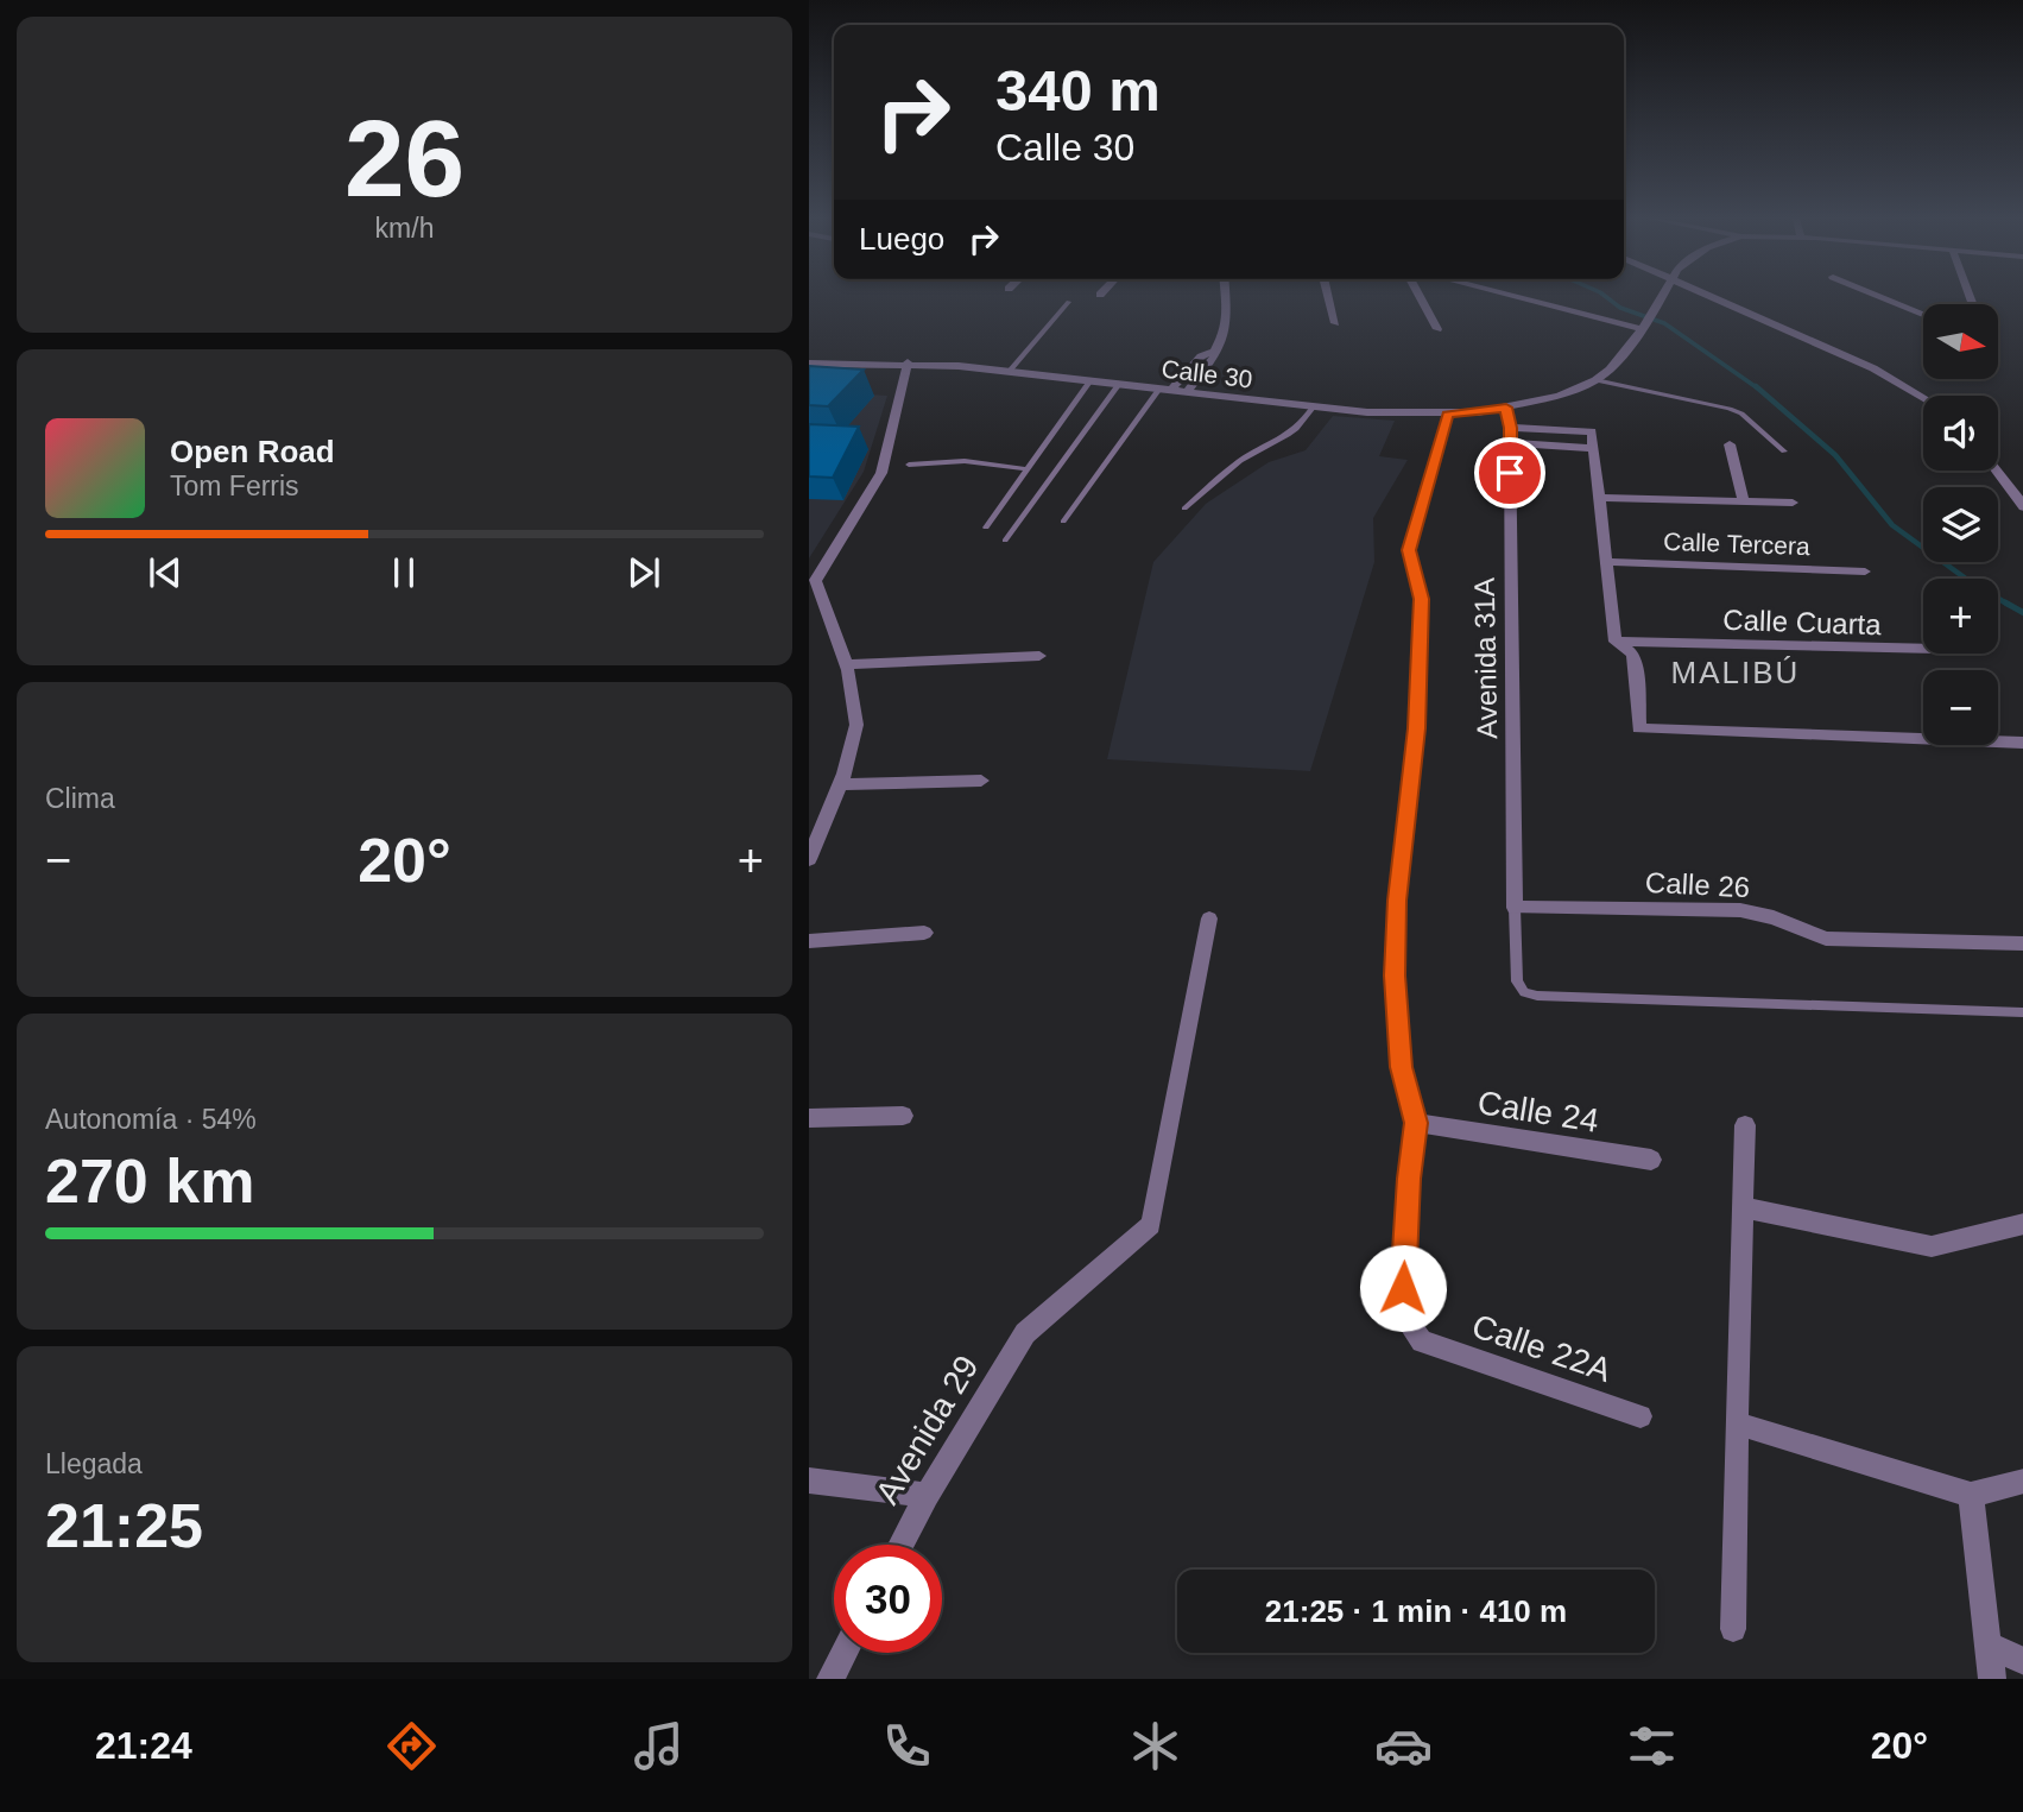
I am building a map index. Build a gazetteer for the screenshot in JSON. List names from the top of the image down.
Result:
{
  "streets": {
    "street": [
      "Calle 30",
      "Calle Tercera",
      "Calle Cuarta",
      "Avenida 31A",
      "Calle 26",
      "Calle 24",
      "Calle 22A",
      "Avenida 29"
    ]
  },
  "crossings": [
    ["Calle 30", "Avenida 31A"],
    ["Avenida 31A", "Calle 26"],
    ["Calle 24", "Calle 22A"]
  ],
  "districts": ["MALIBÚ"],
  "north": "right",
  "page": {
    "tile": [
      ["26", "km/h"],
      "Clima",
      ["Autonomía · 54%", "270 km"],
      ["Llegada", "21:25"]
    ],
    "turn": ["340 m", "Calle 30"],
    "then": "Luego",
    "map_buttons": ["+", "−"],
    "song": ["Open Road", "Tom Ferris"],
    "heat": ["−", "20°", "+"],
    "limit": "30",
    "trip": "21:25 · 1 min · 410 m",
    "tabs": ["21:24", "20°"]
  }
}
